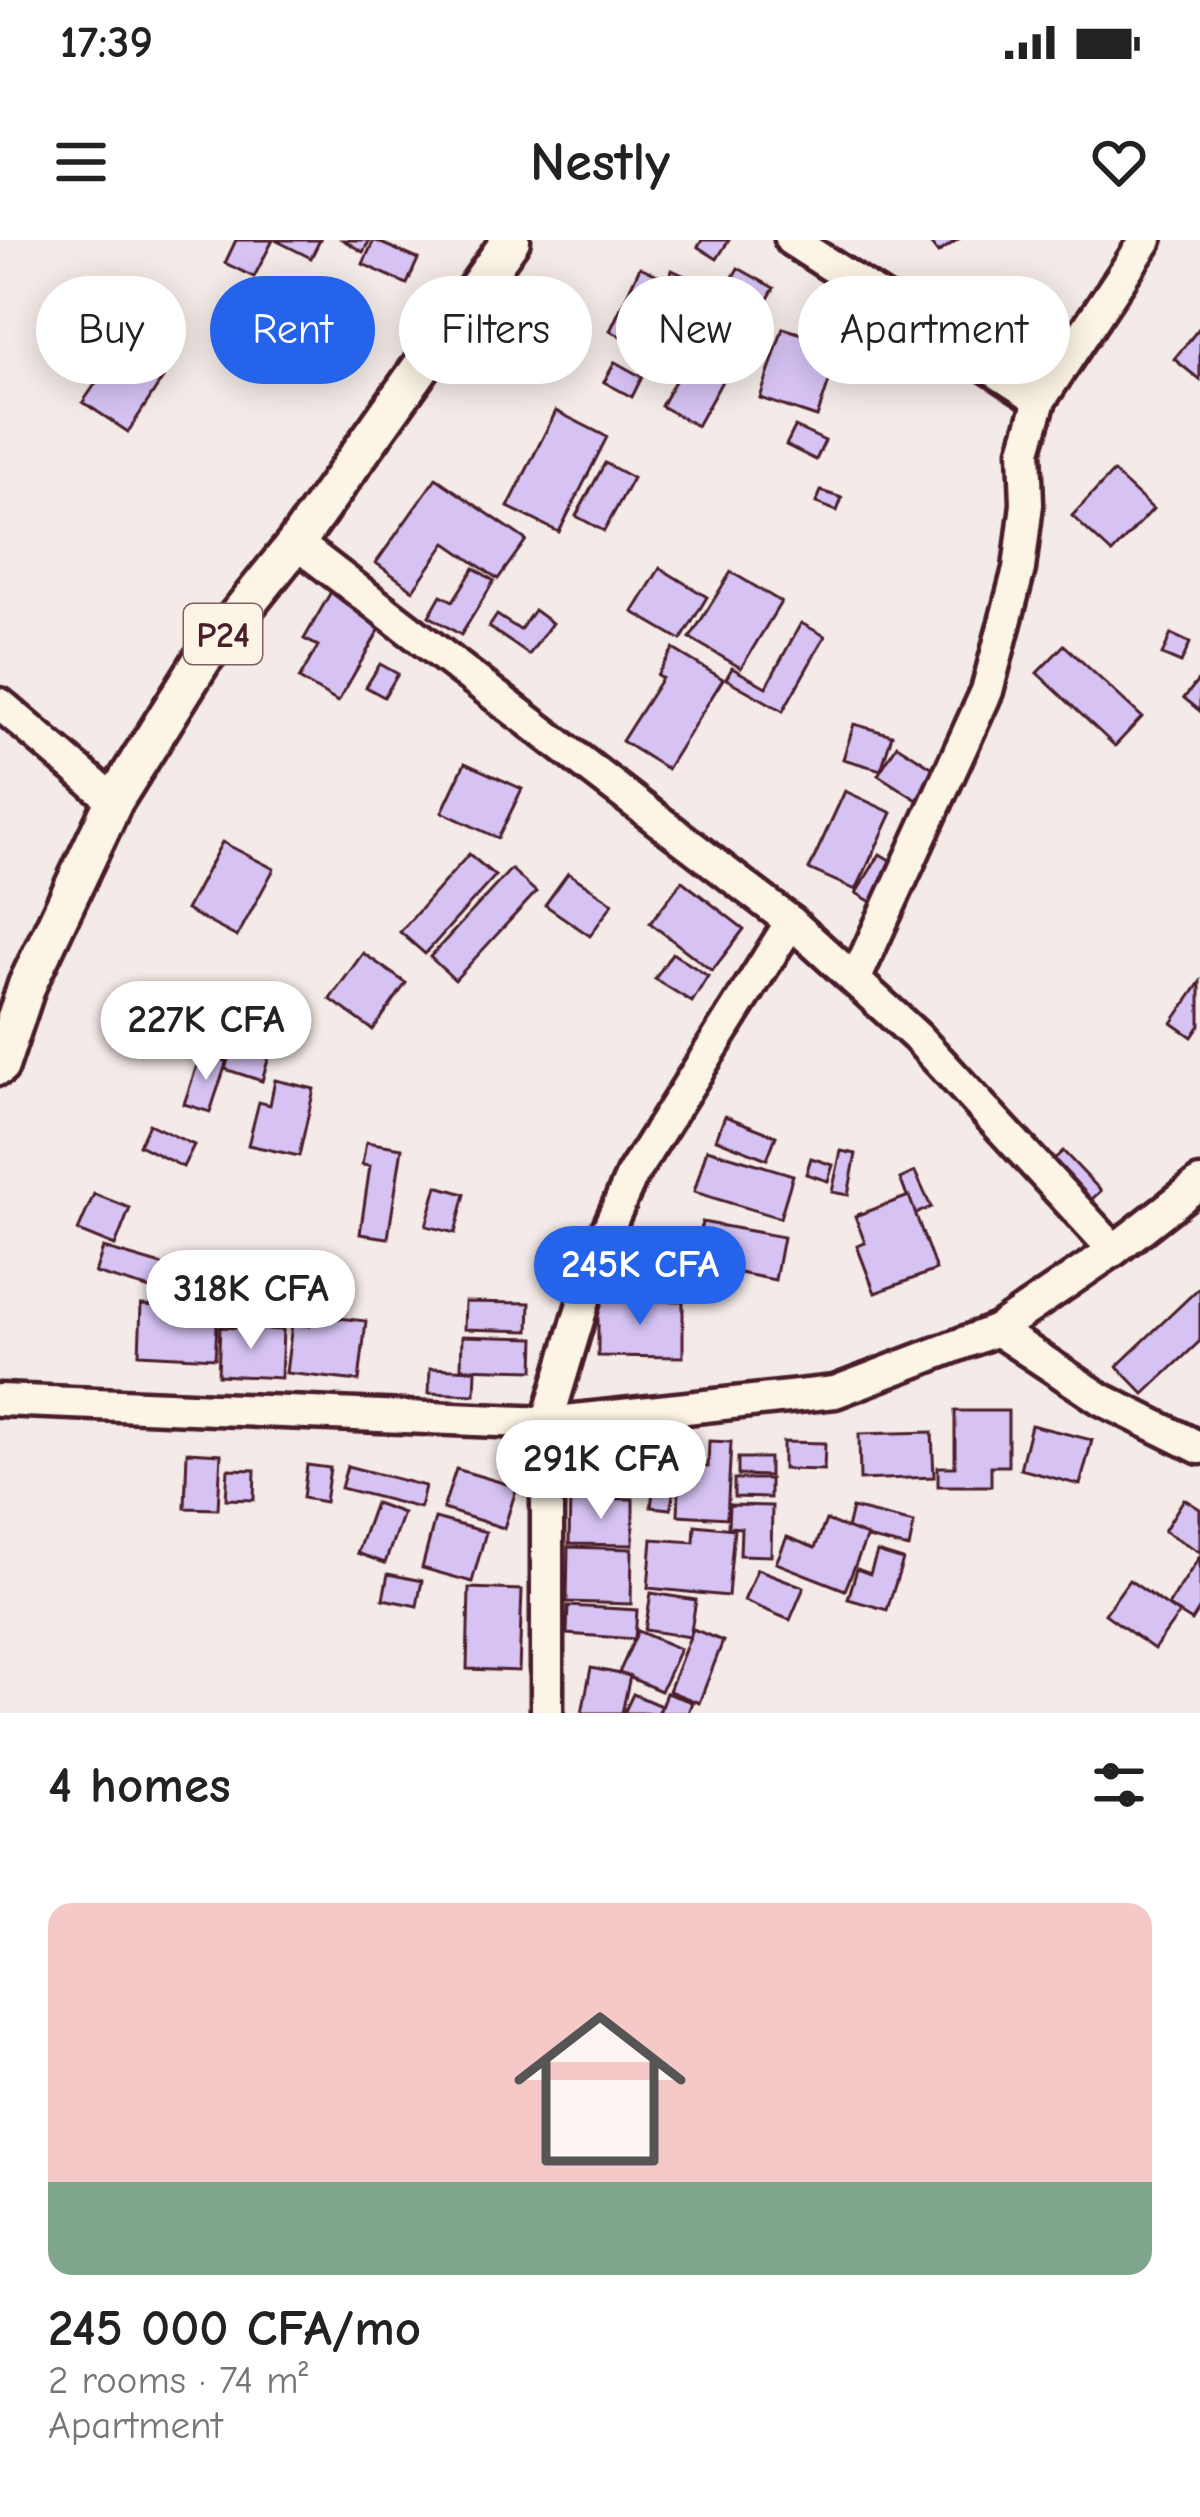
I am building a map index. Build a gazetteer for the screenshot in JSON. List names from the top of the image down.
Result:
{
  "streets": {
    "main road": ["P24"]
  },
  "page": {
    "status": "17:39",
    "header": "Nestly",
    "chip": [
      "Buy",
      "Rent",
      "Filters",
      "New",
      "Apartment"
    ],
    "price": [
      "227K CFA",
      "245K CFA",
      "318K CFA",
      "291K CFA"
    ],
    "heading": "4 homes",
    "list": [
      {
        "name": "245 000 CFA/mo",
        "note": "2 rooms · 74 m² · Apartment"
      }
    ]
  }
}
